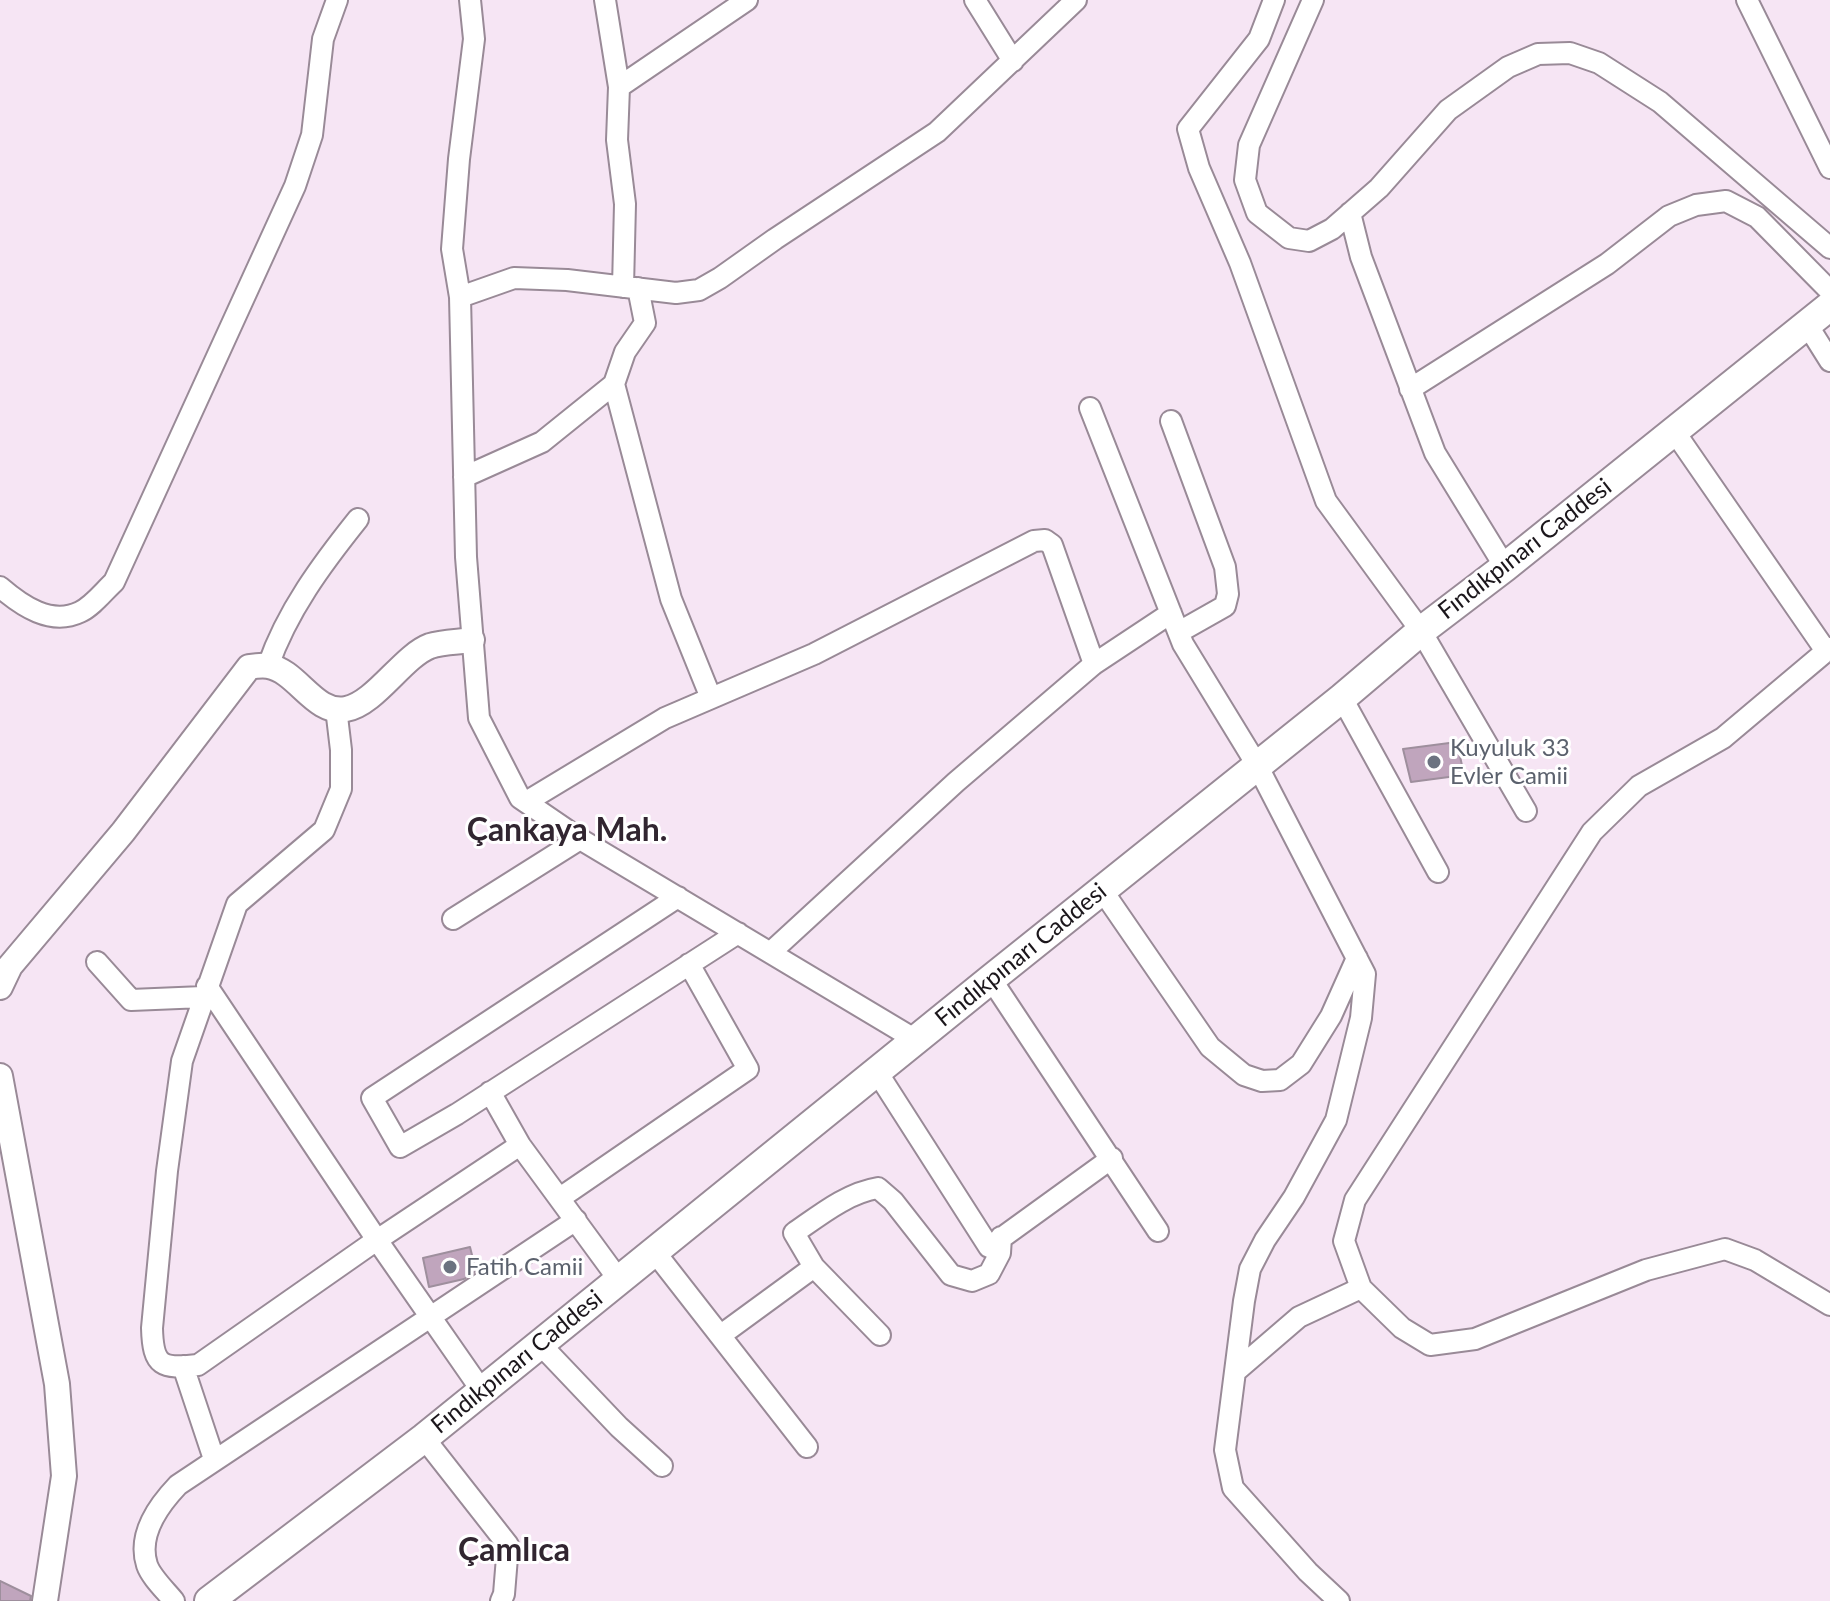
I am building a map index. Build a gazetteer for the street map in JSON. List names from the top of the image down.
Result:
{
  "streets": {
    "main road": ["Fındıkpınarı Caddesi"]
  },
  "districts": ["Çankaya Mah.", "Çamlıca"],
  "places": ["Kuyuluk 33 Evler Camii", "Fatih Camii"]
}
